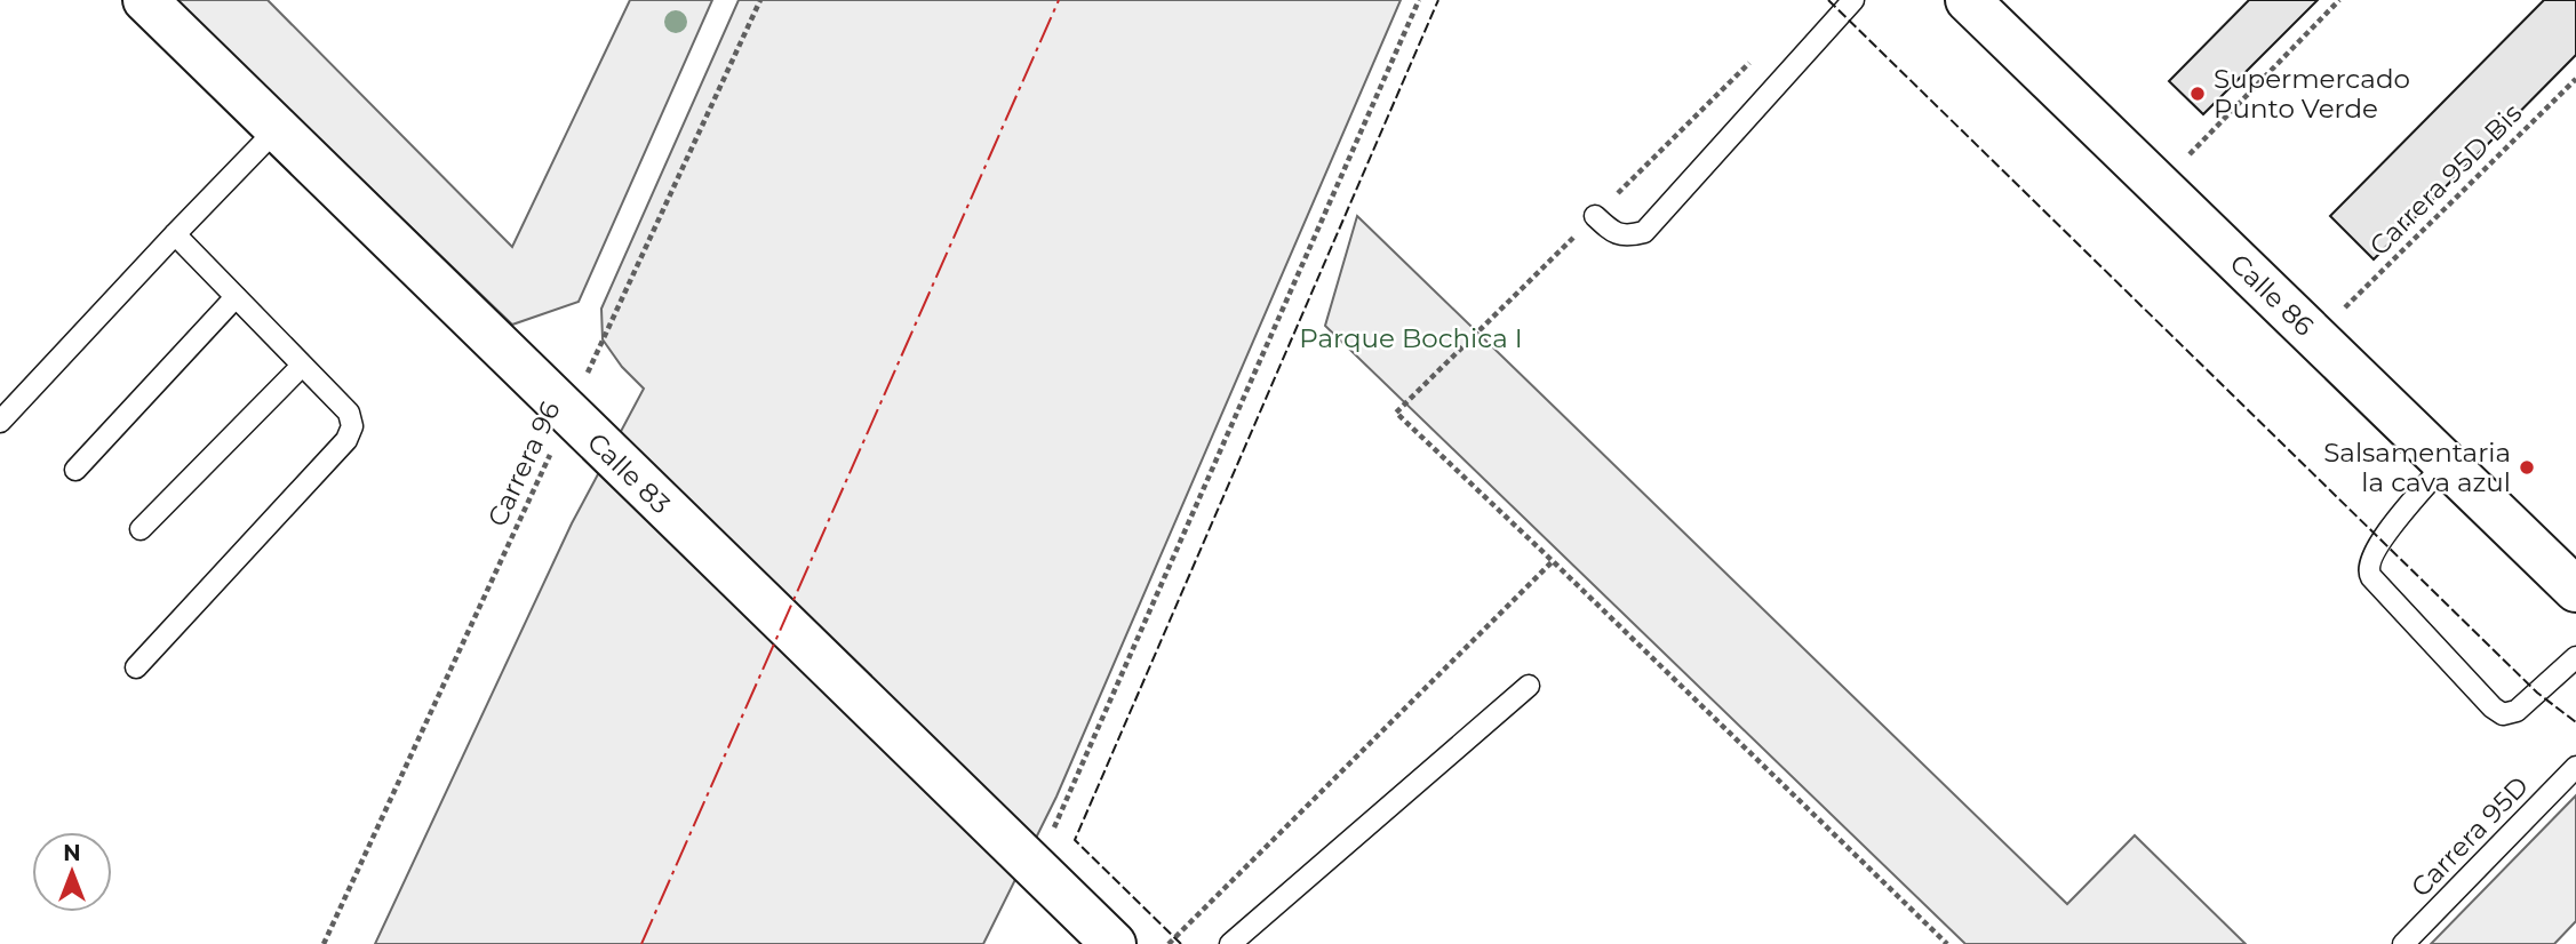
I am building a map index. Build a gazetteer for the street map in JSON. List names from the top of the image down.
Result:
{
  "streets": {
    "street": ["Calle 86", "Calle 83"],
    "lane": ["Carrera 95D"],
    "path": ["Carrera 95D Bis", "Carrera 96"]
  },
  "crossings": [
    ["Carrera 96", "Calle 83"]
  ],
  "parks": ["Parque Bochica I"],
  "places": ["Supermercado Punto Verde", "Salsamentaria la cava azul"],
  "north": "top"
}
